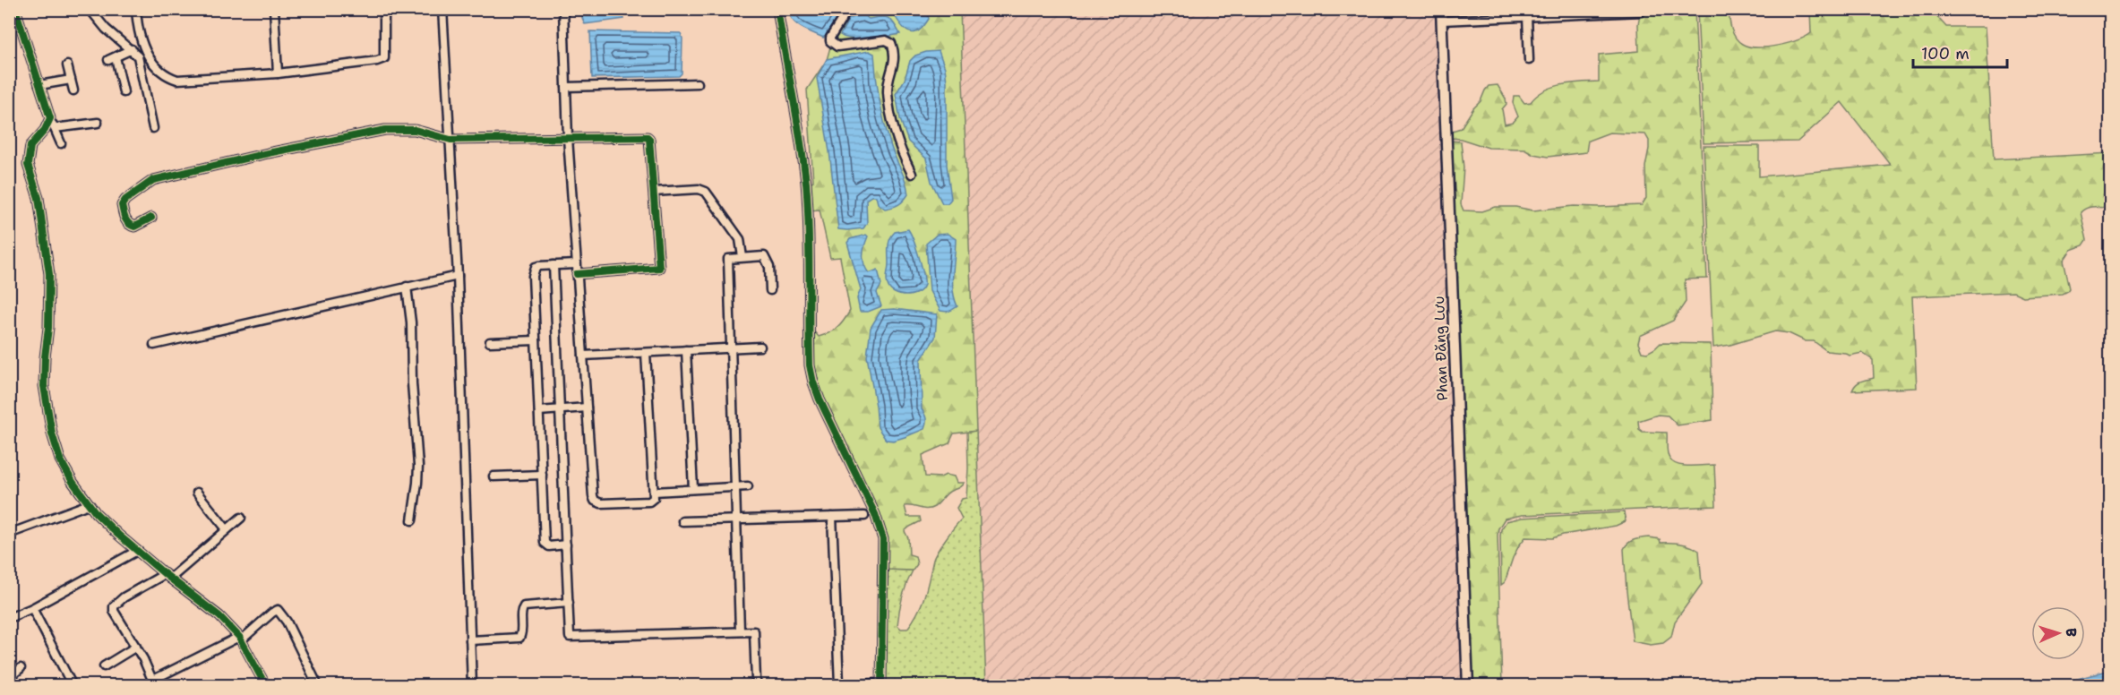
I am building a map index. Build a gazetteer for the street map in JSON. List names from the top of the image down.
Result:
{
  "streets": {
    "street": ["Phan Đăng Lưu"]
  },
  "scale_bar": "100 m",
  "north": "right"
}
